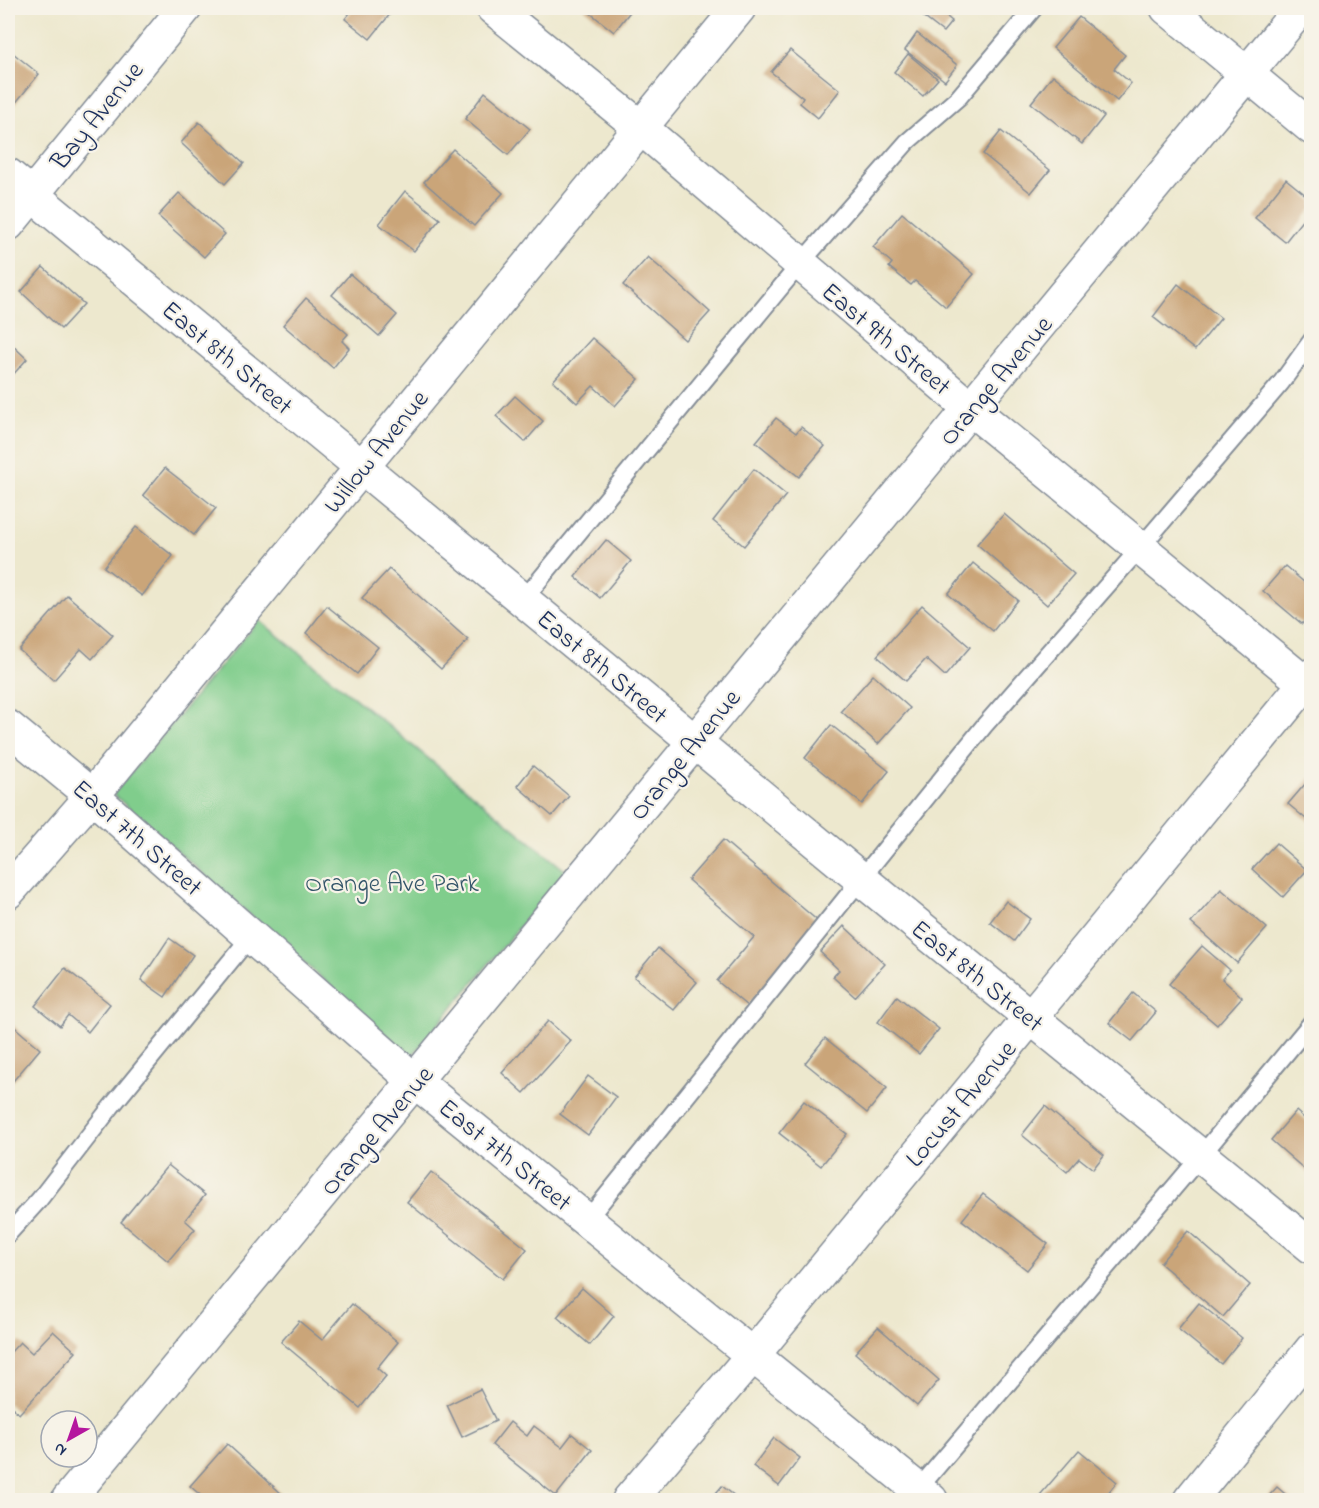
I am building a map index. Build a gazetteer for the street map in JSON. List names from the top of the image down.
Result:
{
  "streets": {
    "street": [
      "Bay Avenue",
      "East 9th Street",
      "East 8th Street",
      "Orange Avenue",
      "Willow Avenue",
      "East 7th Street",
      "Locust Avenue"
    ]
  },
  "crossings": [
    ["Bay Avenue", "East 8th Street"],
    ["East 9th Street", "Orange Avenue"],
    ["East 9th Street", "Willow Avenue"],
    ["East 9th Street", "Locust Avenue"],
    ["East 8th Street", "Orange Avenue"],
    ["East 8th Street", "Willow Avenue"],
    ["East 8th Street", "Locust Avenue"],
    ["Orange Avenue", "East 7th Street"],
    ["Willow Avenue", "East 7th Street"],
    ["East 7th Street", "Locust Avenue"]
  ],
  "parks": ["Orange Ave Park"],
  "north": "bottom left"
}
